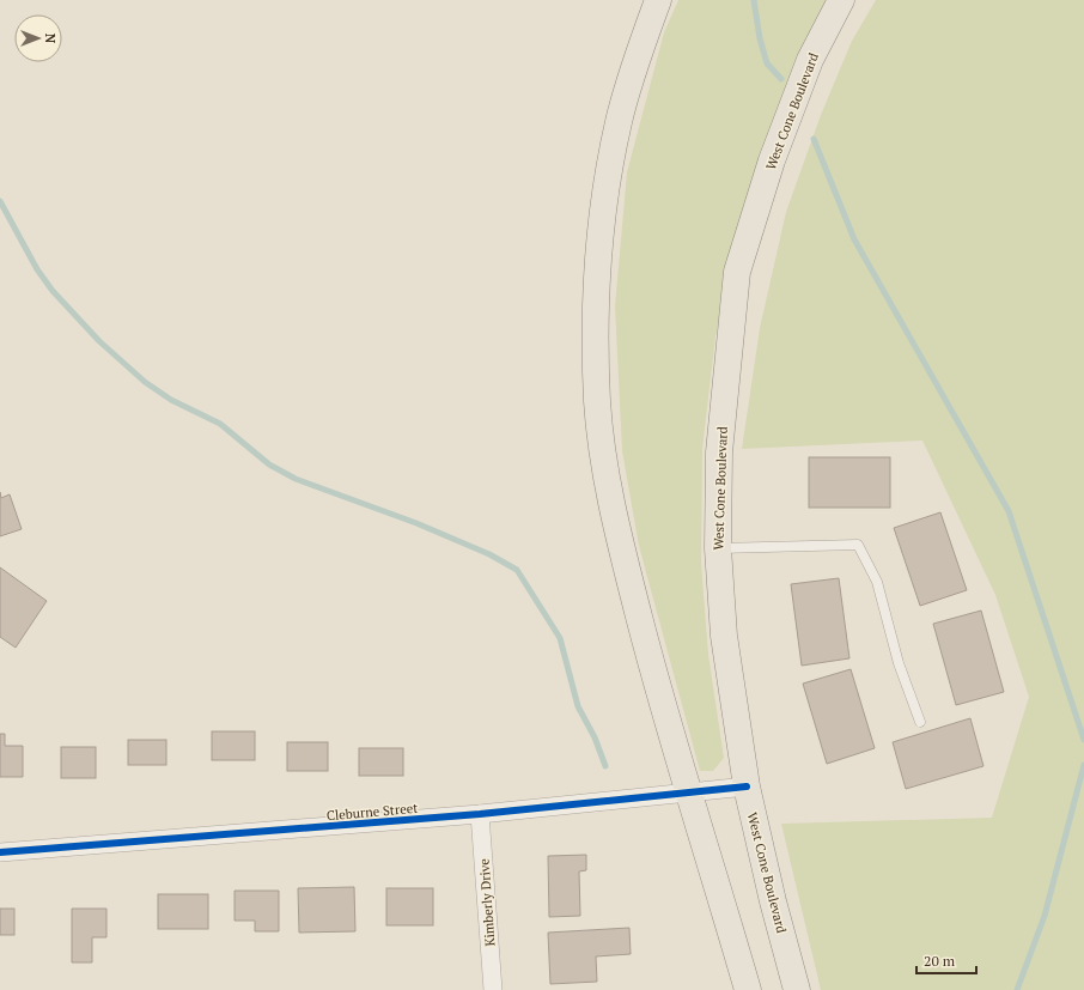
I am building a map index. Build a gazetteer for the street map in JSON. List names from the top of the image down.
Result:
{
  "streets": {
    "main road": ["West Cone Boulevard"],
    "street": ["Cleburne Street", "Kimberly Drive"]
  },
  "crossings": [
    ["West Cone Boulevard", "Cleburne Street"],
    ["Cleburne Street", "Kimberly Drive"]
  ],
  "scale_bar": "20 m",
  "north": "right"
}
